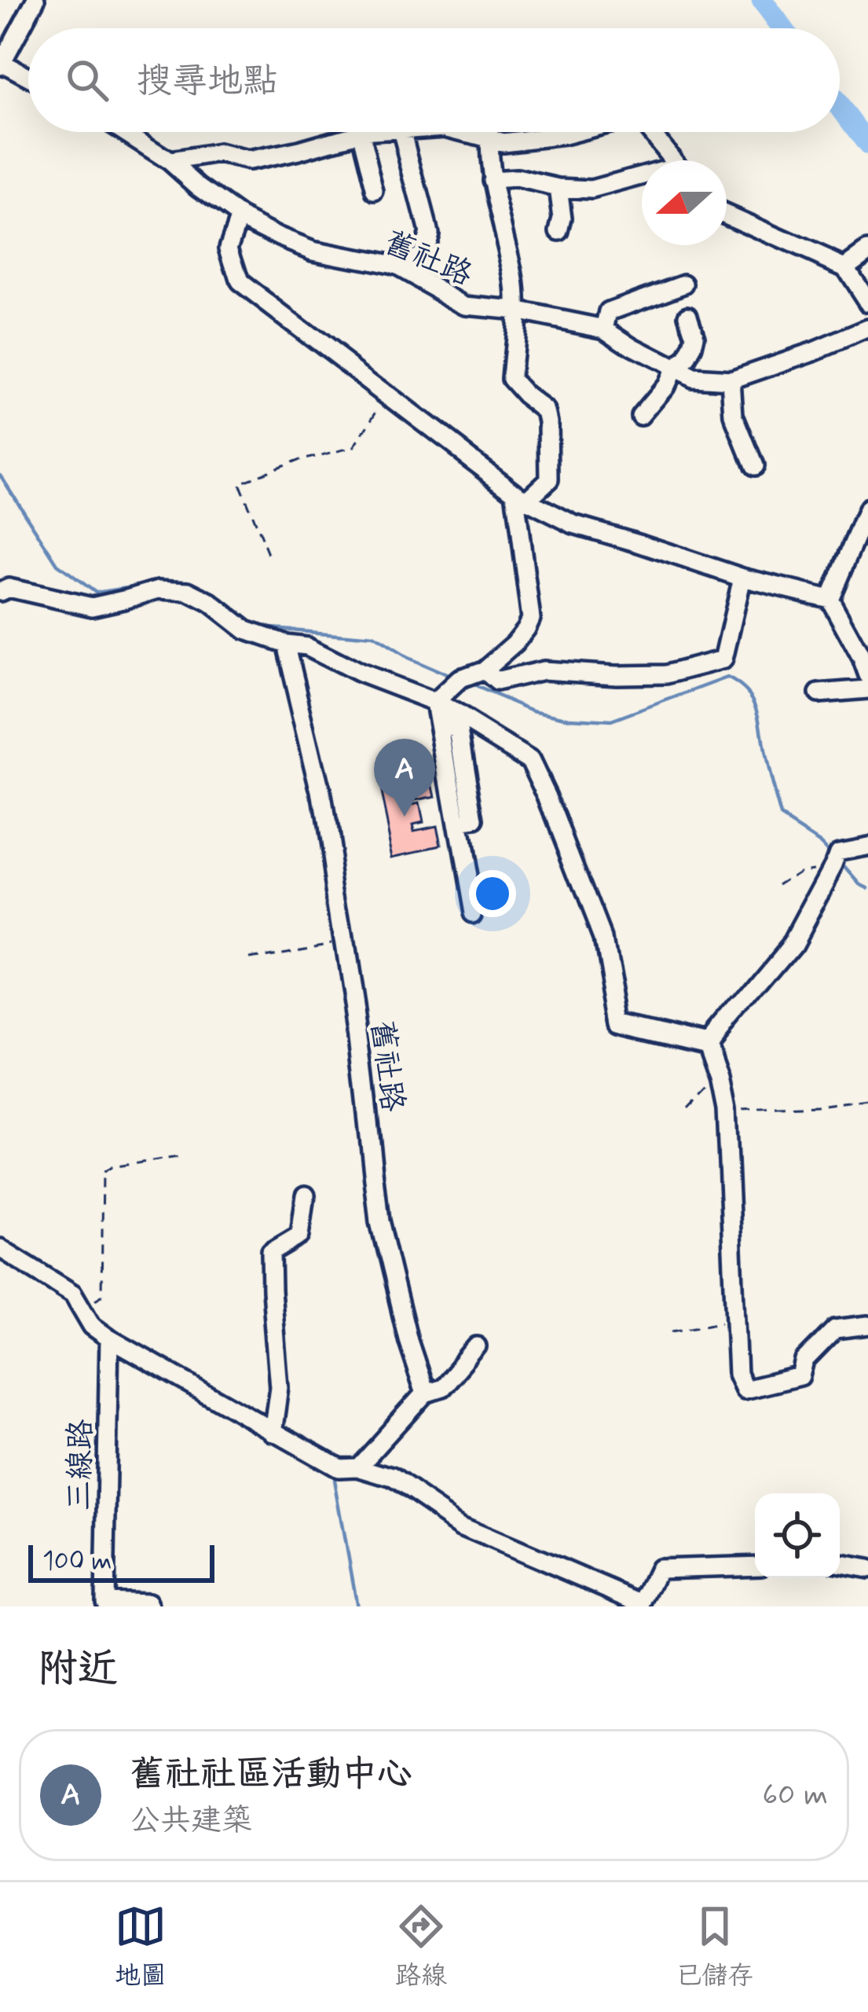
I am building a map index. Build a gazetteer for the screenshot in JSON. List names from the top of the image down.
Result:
{
  "streets": {
    "street": ["舊社路", "三線路"]
  },
  "scale_bar": "100 m",
  "north": "left",
  "page": {
    "search": "搜尋地點",
    "pins": "A",
    "scale": "100 m",
    "heading": "附近",
    "list": [
      {
        "mark": "A",
        "name": "舊社社區活動中心",
        "note": "公共建築",
        "value": "60 m"
      }
    ],
    "nav": ["地圖", "路線", "已儲存"]
  }
}
